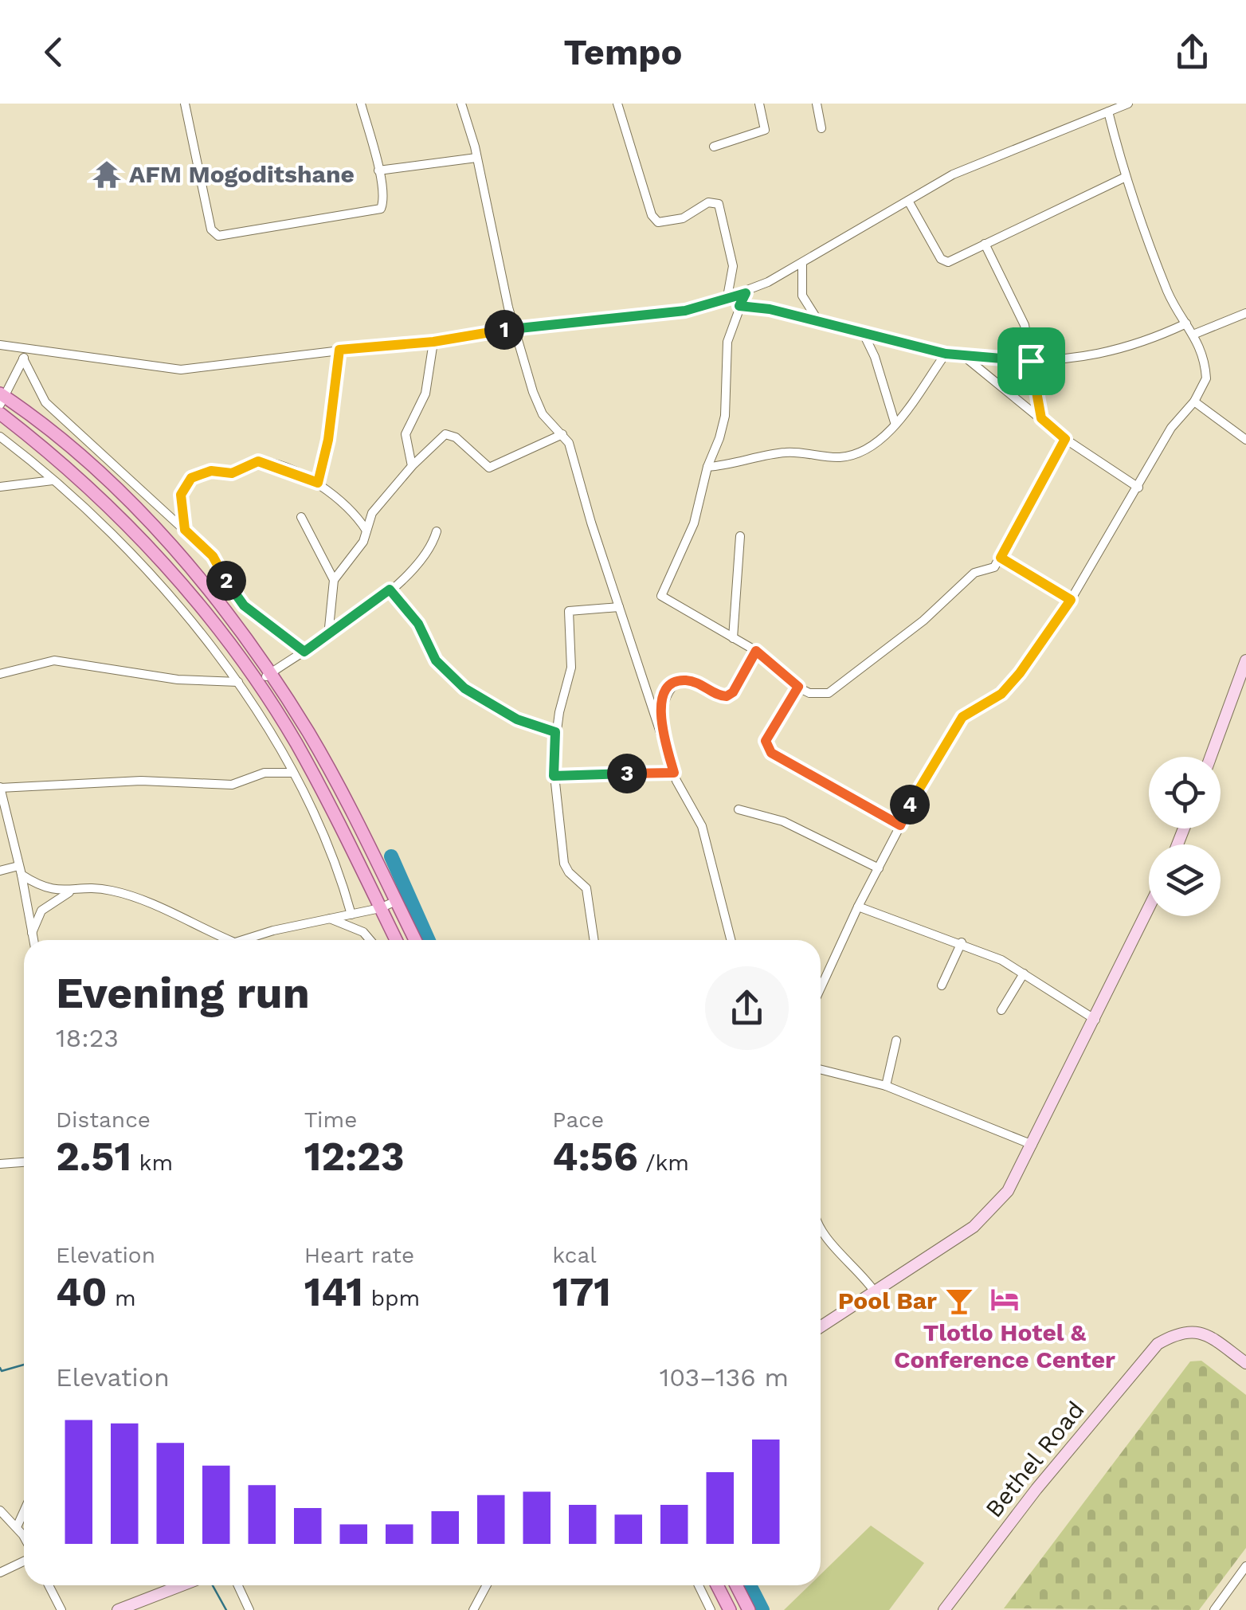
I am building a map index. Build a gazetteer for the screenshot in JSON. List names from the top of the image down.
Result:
{
  "streets": {
    "street": ["Bethel Road"]
  },
  "places": {
    "temple": ["AFM Mogoditshane"],
    "hotel": ["Tlotlo Hotel & Conference Center"],
    "bar": ["Pool Bar"]
  },
  "page": {
    "header": "Tempo",
    "pins": [
      "1",
      "2",
      "3",
      "4"
    ],
    "heading": ["Evening run", "18:23"],
    "stats": [
      ["Distance", "2.51 km"],
      ["Time", "12:23"],
      ["Pace", "4:56 /km"],
      ["Elevation", "40 m"],
      ["Heart rate", "141 bpm"],
      ["kcal", "171"]
    ],
    "chart": ["Elevation", "103–136 m"]
  }
}
